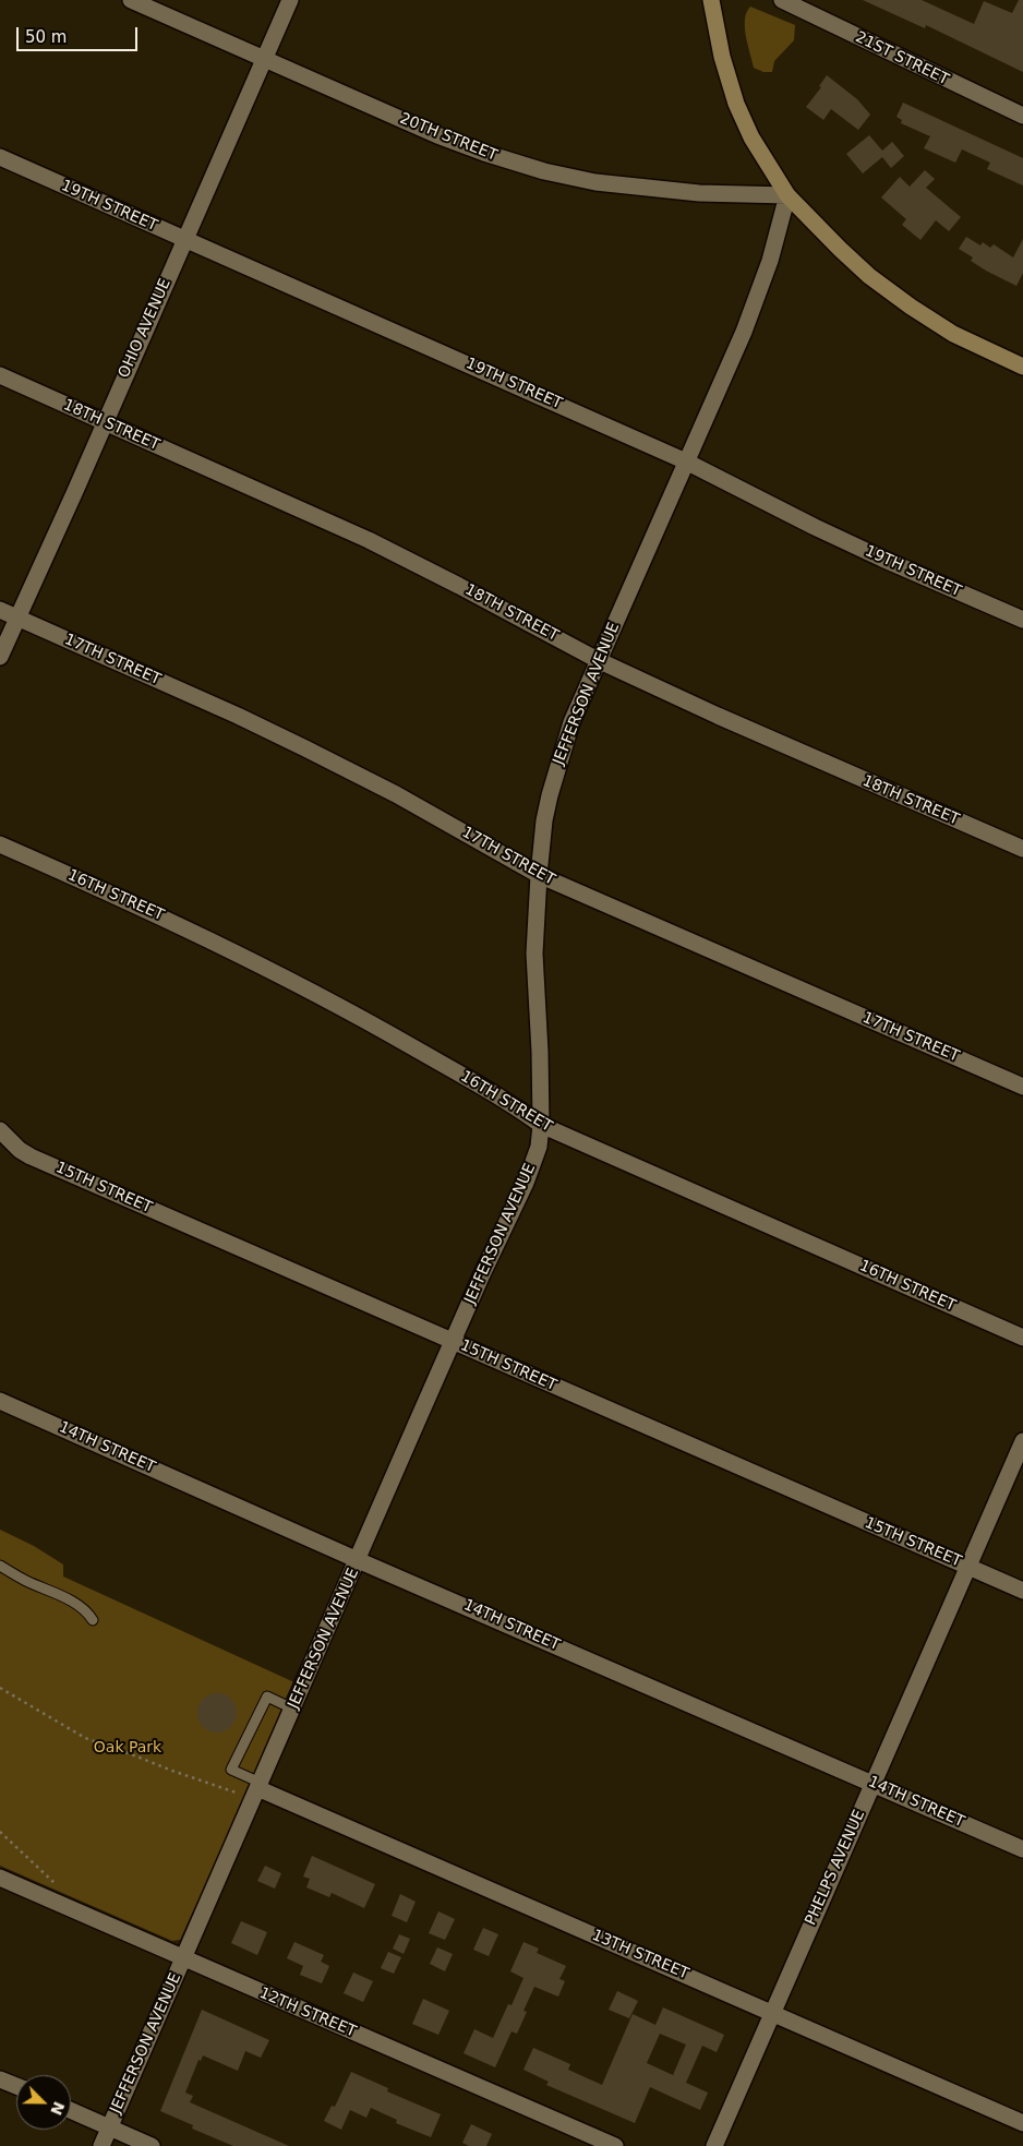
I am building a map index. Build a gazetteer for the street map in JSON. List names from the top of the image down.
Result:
{
  "streets": {
    "street": [
      "21ST STREET",
      "20TH STREET",
      "19TH STREET",
      "OHIO AVENUE",
      "18TH STREET",
      "17TH STREET",
      "JEFFERSON AVENUE",
      "16TH STREET",
      "15TH STREET",
      "14TH STREET",
      "PHELPS AVENUE",
      "13TH STREET",
      "12TH STREET"
    ]
  },
  "crossings": [
    ["20TH STREET", "OHIO AVENUE"],
    ["20TH STREET", "JEFFERSON AVENUE"],
    ["19TH STREET", "OHIO AVENUE"],
    ["19TH STREET", "JEFFERSON AVENUE"],
    ["OHIO AVENUE", "18TH STREET"],
    ["OHIO AVENUE", "17TH STREET"],
    ["18TH STREET", "JEFFERSON AVENUE"],
    ["17TH STREET", "JEFFERSON AVENUE"],
    ["JEFFERSON AVENUE", "16TH STREET"],
    ["JEFFERSON AVENUE", "15TH STREET"],
    ["JEFFERSON AVENUE", "14TH STREET"],
    ["JEFFERSON AVENUE", "13TH STREET"],
    ["JEFFERSON AVENUE", "12TH STREET"],
    ["15TH STREET", "PHELPS AVENUE"],
    ["14TH STREET", "PHELPS AVENUE"],
    ["PHELPS AVENUE", "13TH STREET"]
  ],
  "parks": ["Oak Park"],
  "scale_bar": "50 m",
  "north": "bottom right"
}
